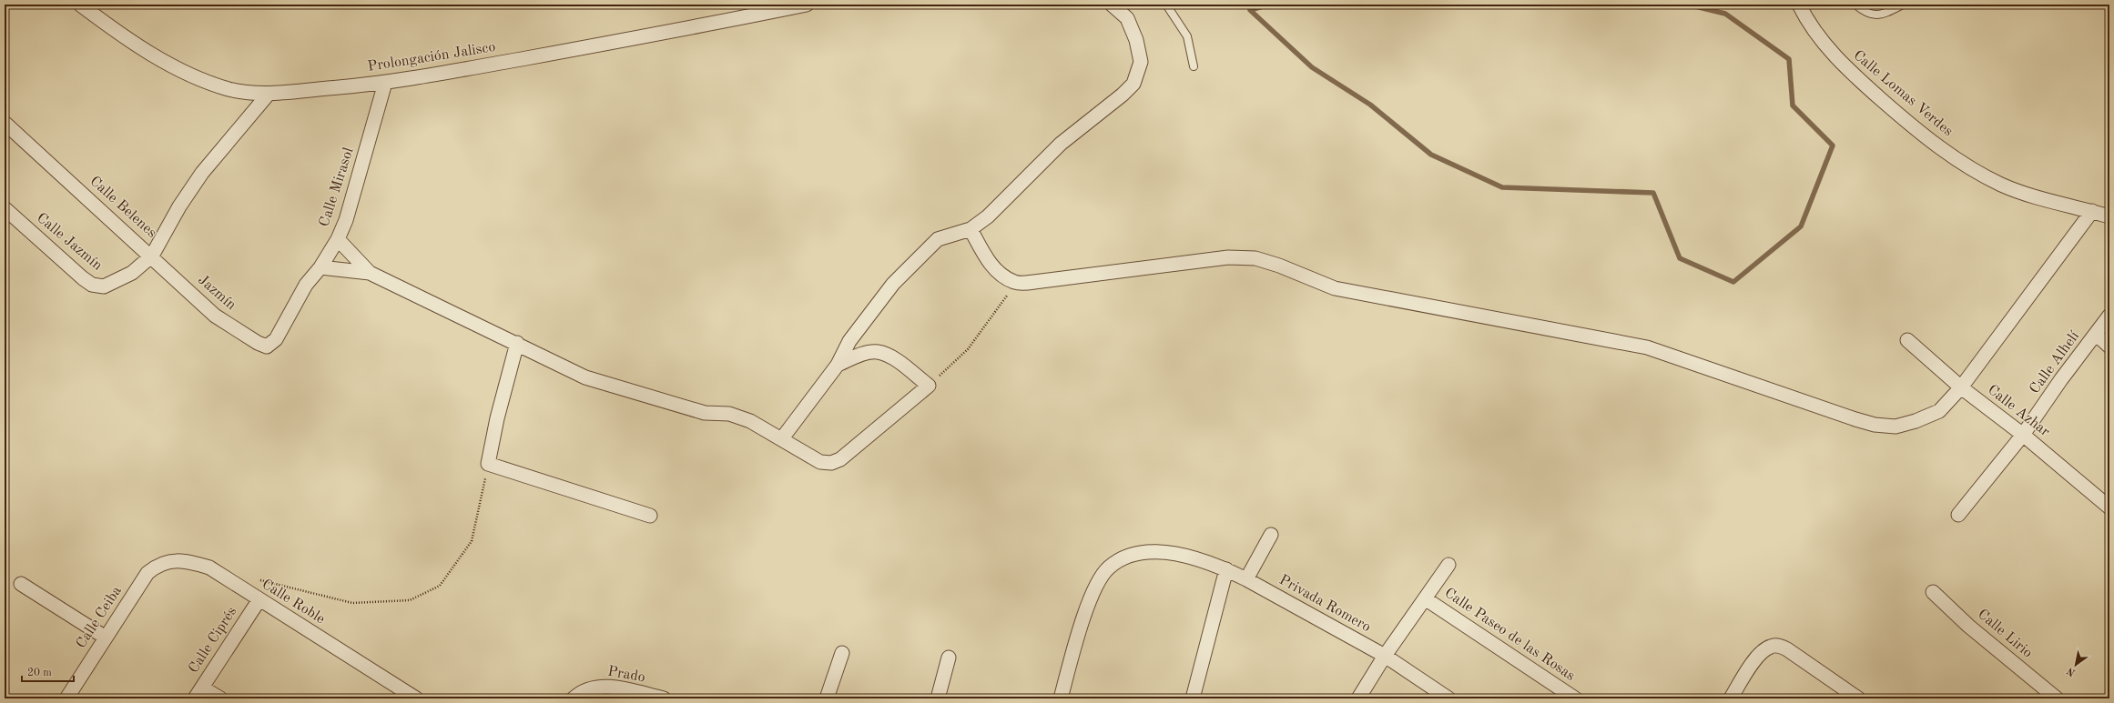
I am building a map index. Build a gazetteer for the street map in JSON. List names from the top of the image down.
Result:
{
  "streets": {
    "street": [
      "Prolongación Jalisco",
      "Calle Lomas Verdes",
      "Calle Mirasol",
      "Calle Belenes",
      "Calle Jazmín",
      "Jazmín",
      "Calle Alhelí",
      "Calle Azhar",
      "Calle Roble",
      "Privada Romero",
      "Calle Ceiba",
      "Calle Lirio",
      "Calle Paseo de las Rosas",
      "Calle Ciprés",
      "Prado"
    ]
  },
  "crossings": [
    ["Prolongación Jalisco", "Calle Mirasol"],
    ["Prolongación Jalisco", "Calle Belenes"],
    ["Calle Mirasol", "Jazmín"],
    ["Calle Belenes", "Calle Jazmín"],
    ["Calle Belenes", "Jazmín"],
    ["Calle Jazmín", "Jazmín"],
    ["Calle Alhelí", "Calle Azhar"],
    ["Calle Roble", "Calle Ceiba"],
    ["Calle Roble", "Calle Ciprés"]
  ],
  "scale_bar": "20 m",
  "north": "bottom left"
}
